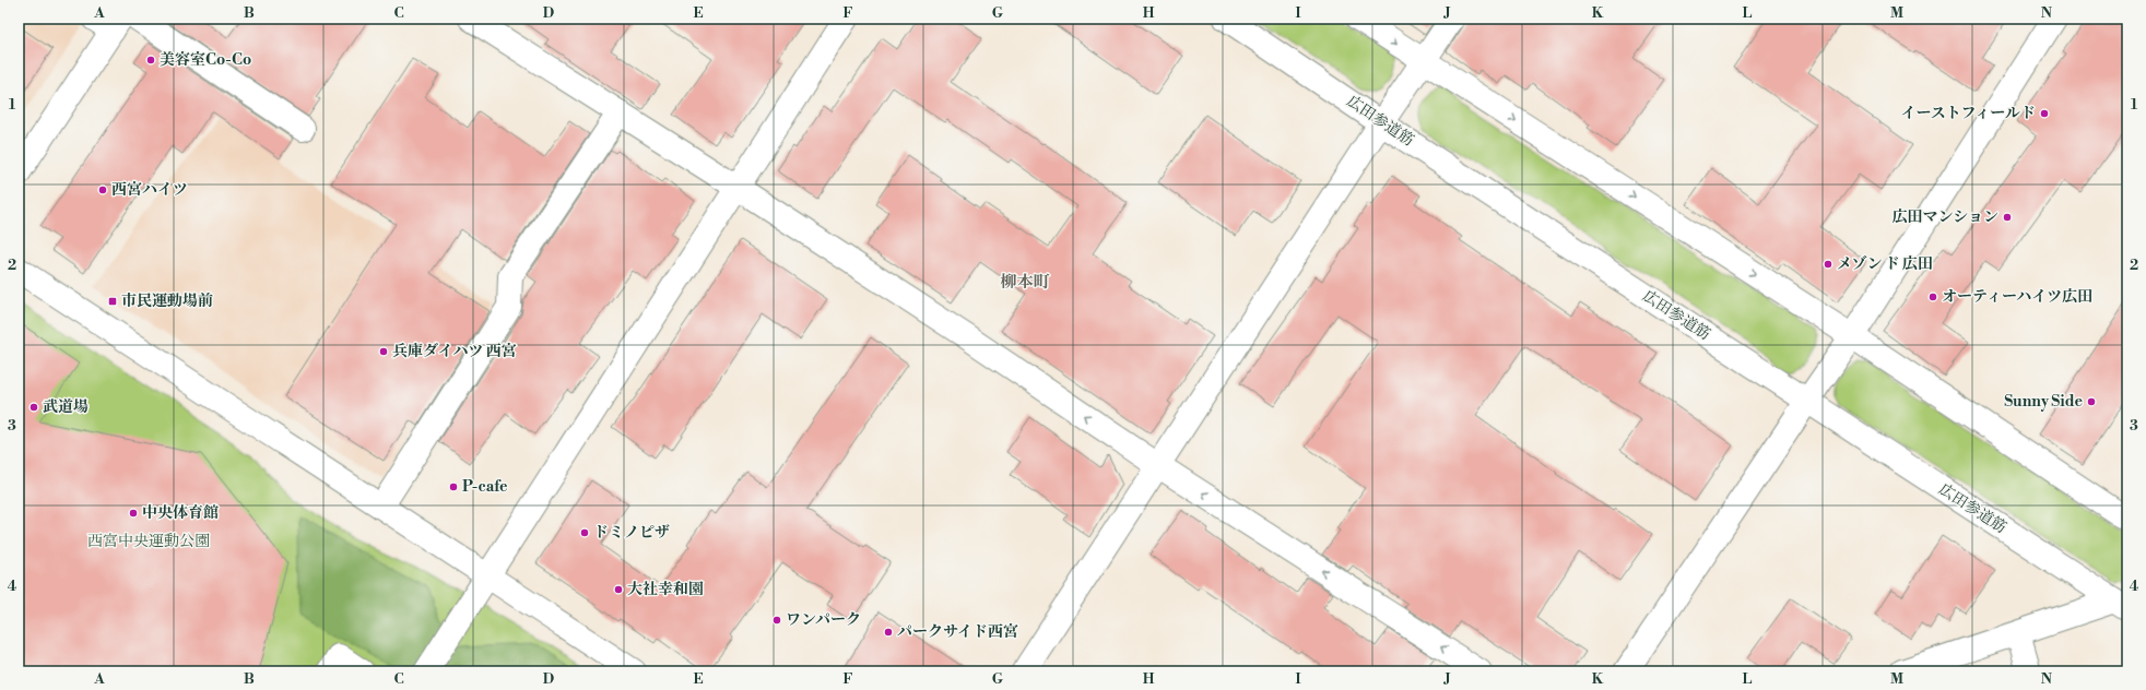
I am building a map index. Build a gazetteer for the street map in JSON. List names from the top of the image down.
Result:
{
  "streets": {
    "street": ["広田参道筋"]
  },
  "districts": ["柳本町"],
  "parks": ["西宮中央運動公園"],
  "places": {
    "other": [
      "美容室Co-Co",
      "イーストフィールド",
      "西宮ハイツ",
      "広田マンション",
      "メゾン ド 広田",
      "オーティーハイツ広田",
      "兵庫ダイハツ 西宮",
      "Sunny Side",
      "武道場",
      "P-cafe",
      "中央体育館",
      "ドミノピザ",
      "大社幸和園",
      "ワンパーク",
      "パークサイド西宮"
    ],
    "transit": ["市民運動場前"]
  },
  "grid": {
    "columns": [
      "A",
      "B",
      "C",
      "D",
      "E",
      "F",
      "G",
      "H",
      "I",
      "J",
      "K",
      "L",
      "M",
      "N"
    ],
    "rows": [
      "1",
      "2",
      "3",
      "4"
    ]
  }
}
